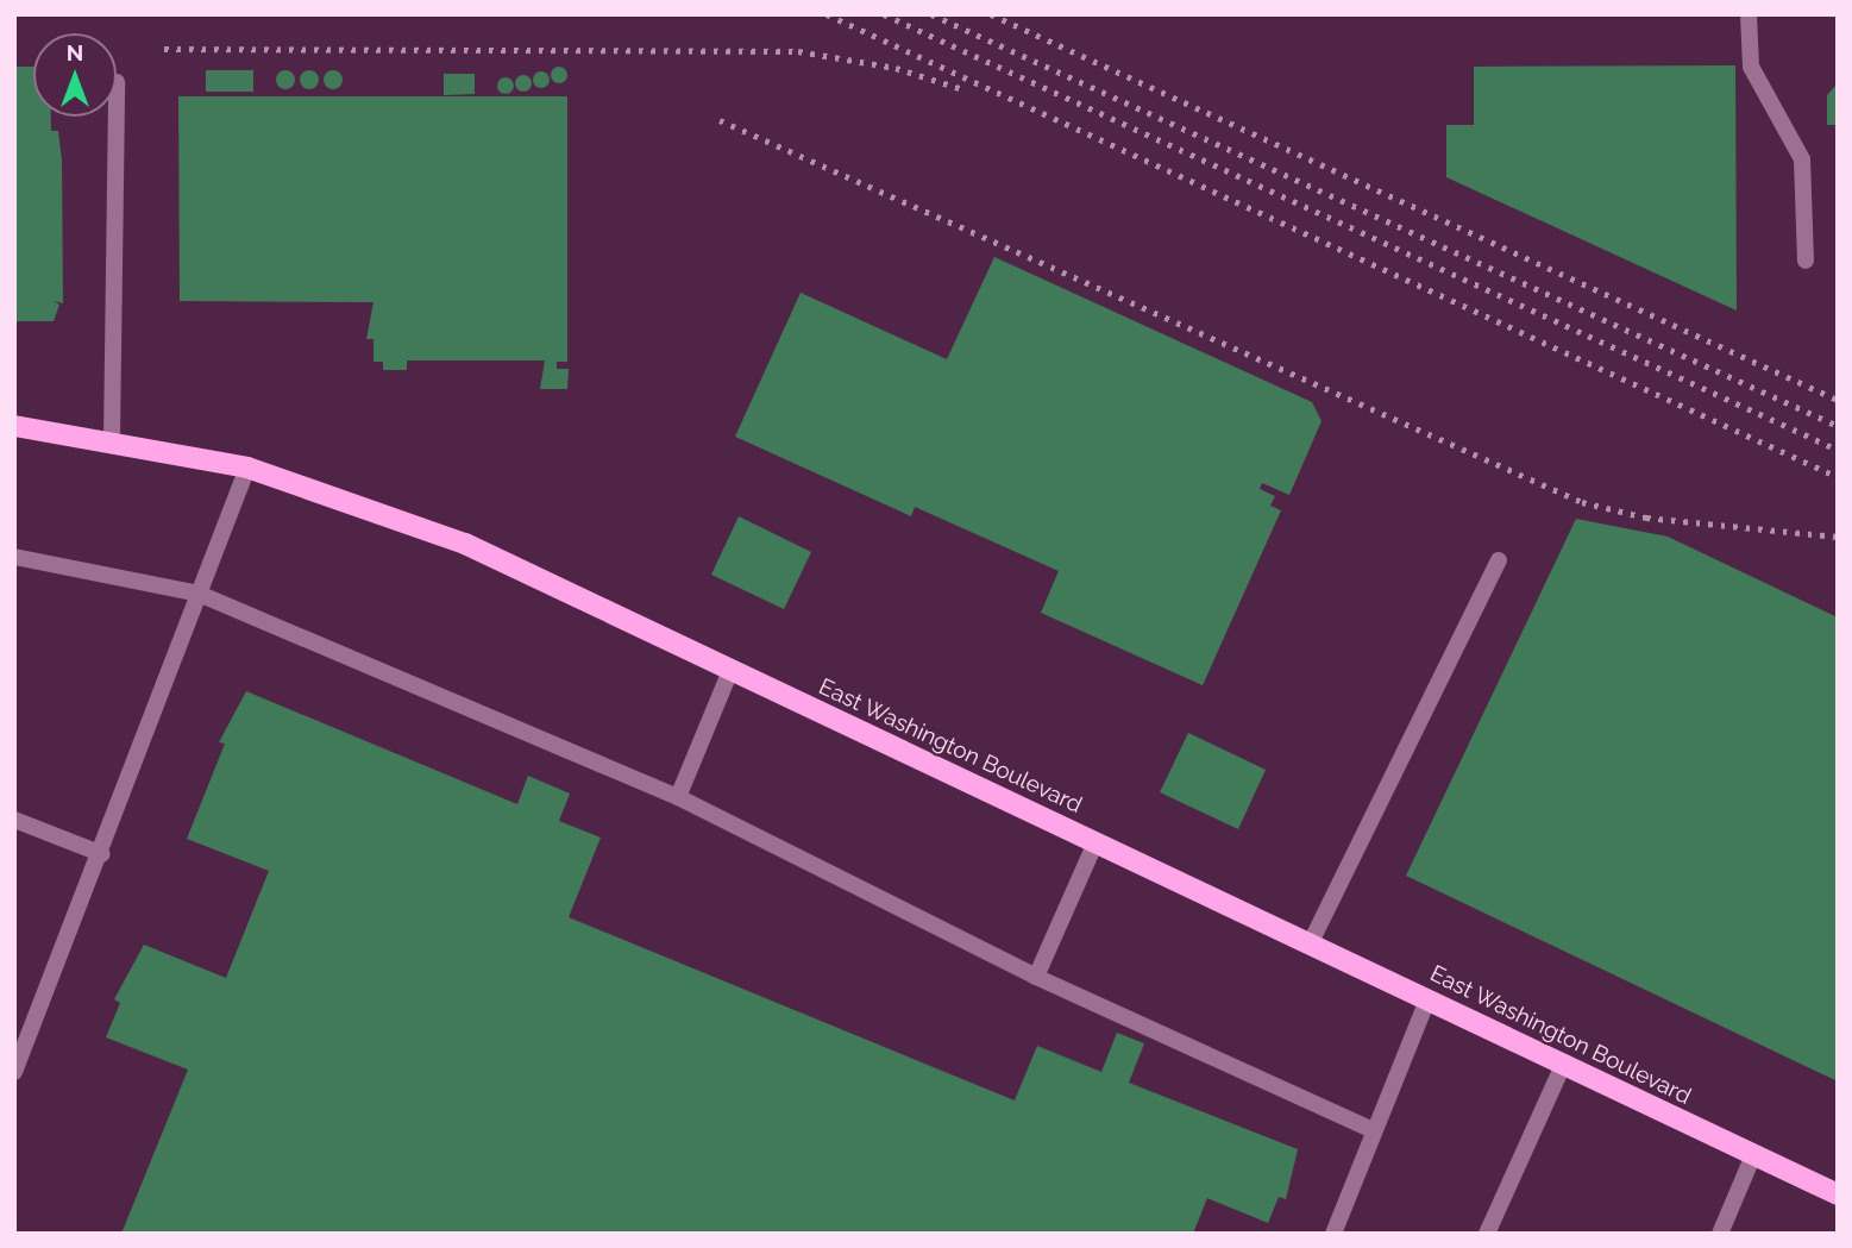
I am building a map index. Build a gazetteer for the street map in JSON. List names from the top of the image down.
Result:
{
  "streets": {
    "main road": ["East Washington Boulevard"]
  },
  "north": "top"
}
